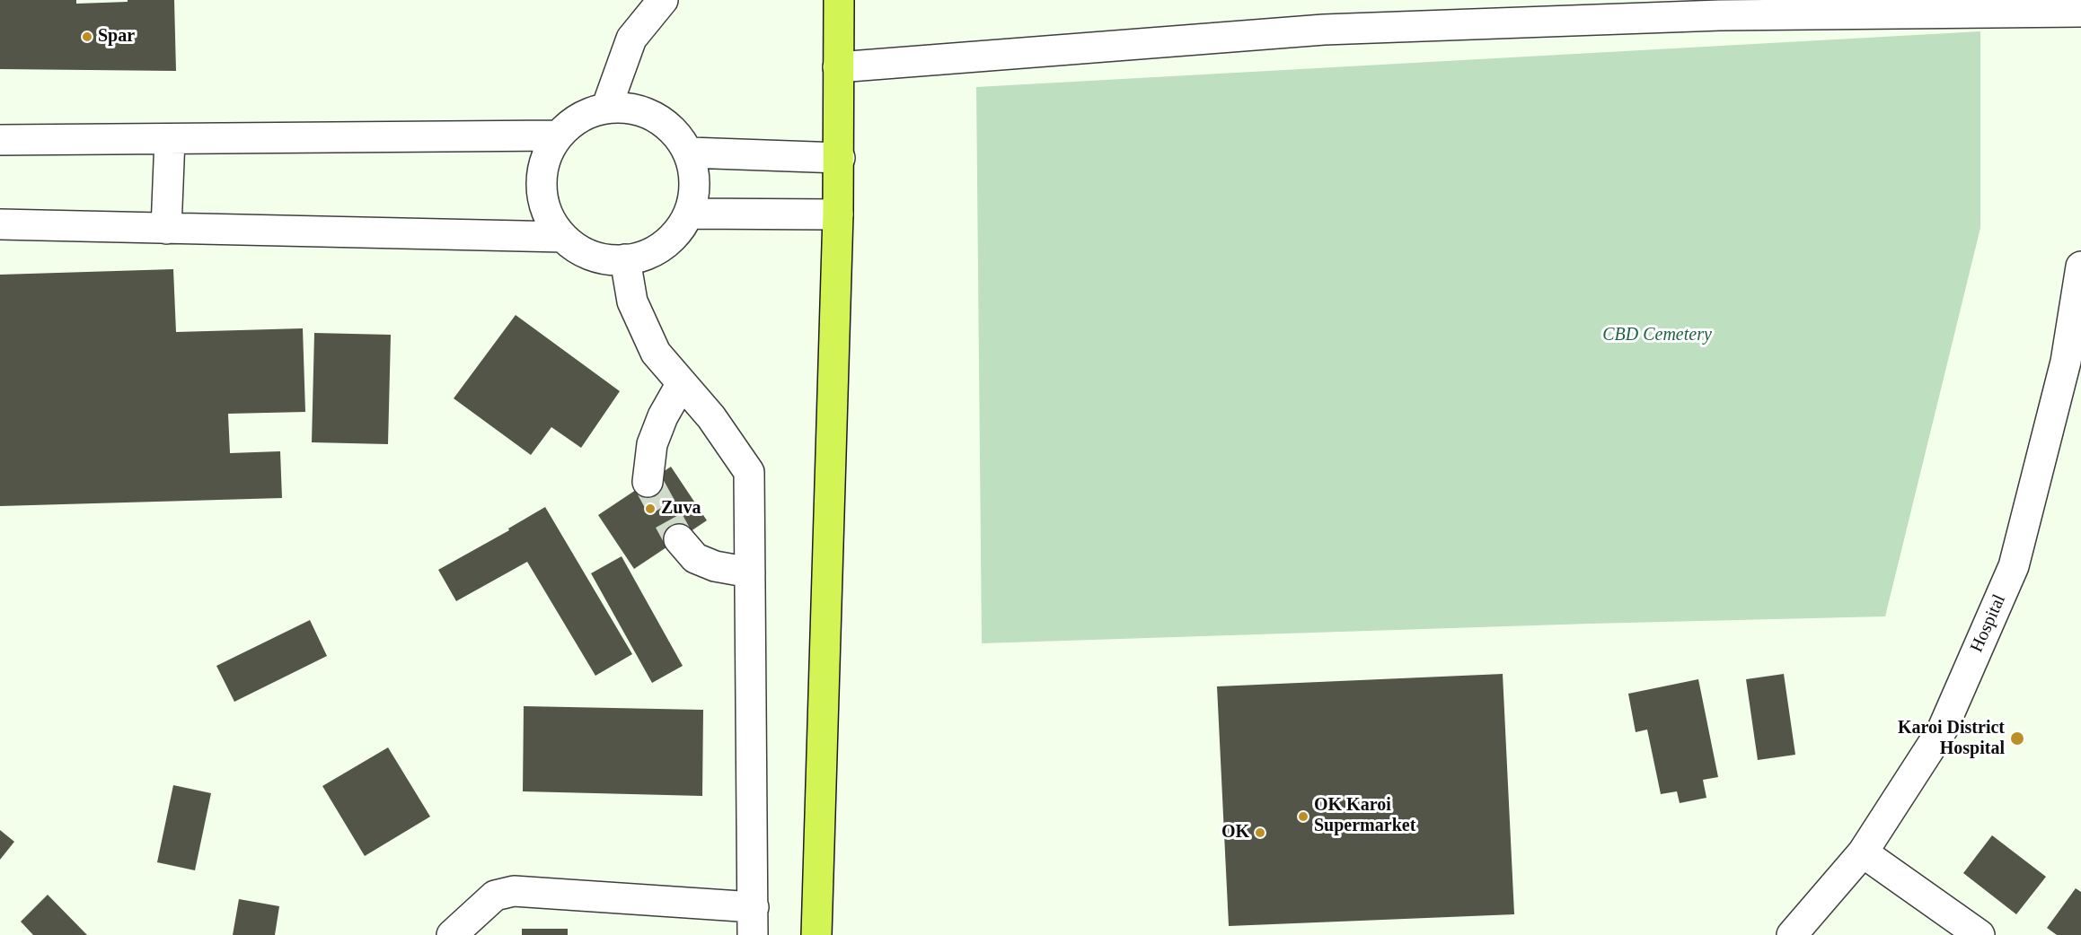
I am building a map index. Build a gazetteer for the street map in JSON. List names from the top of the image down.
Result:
{
  "streets": {
    "street": ["Hospital"]
  },
  "parks": ["CBD Cemetery"],
  "places": [
    "Spar",
    "Zuva",
    "Karoi District Hospital",
    "OK Karoi Supermarket",
    "OK"
  ]
}
